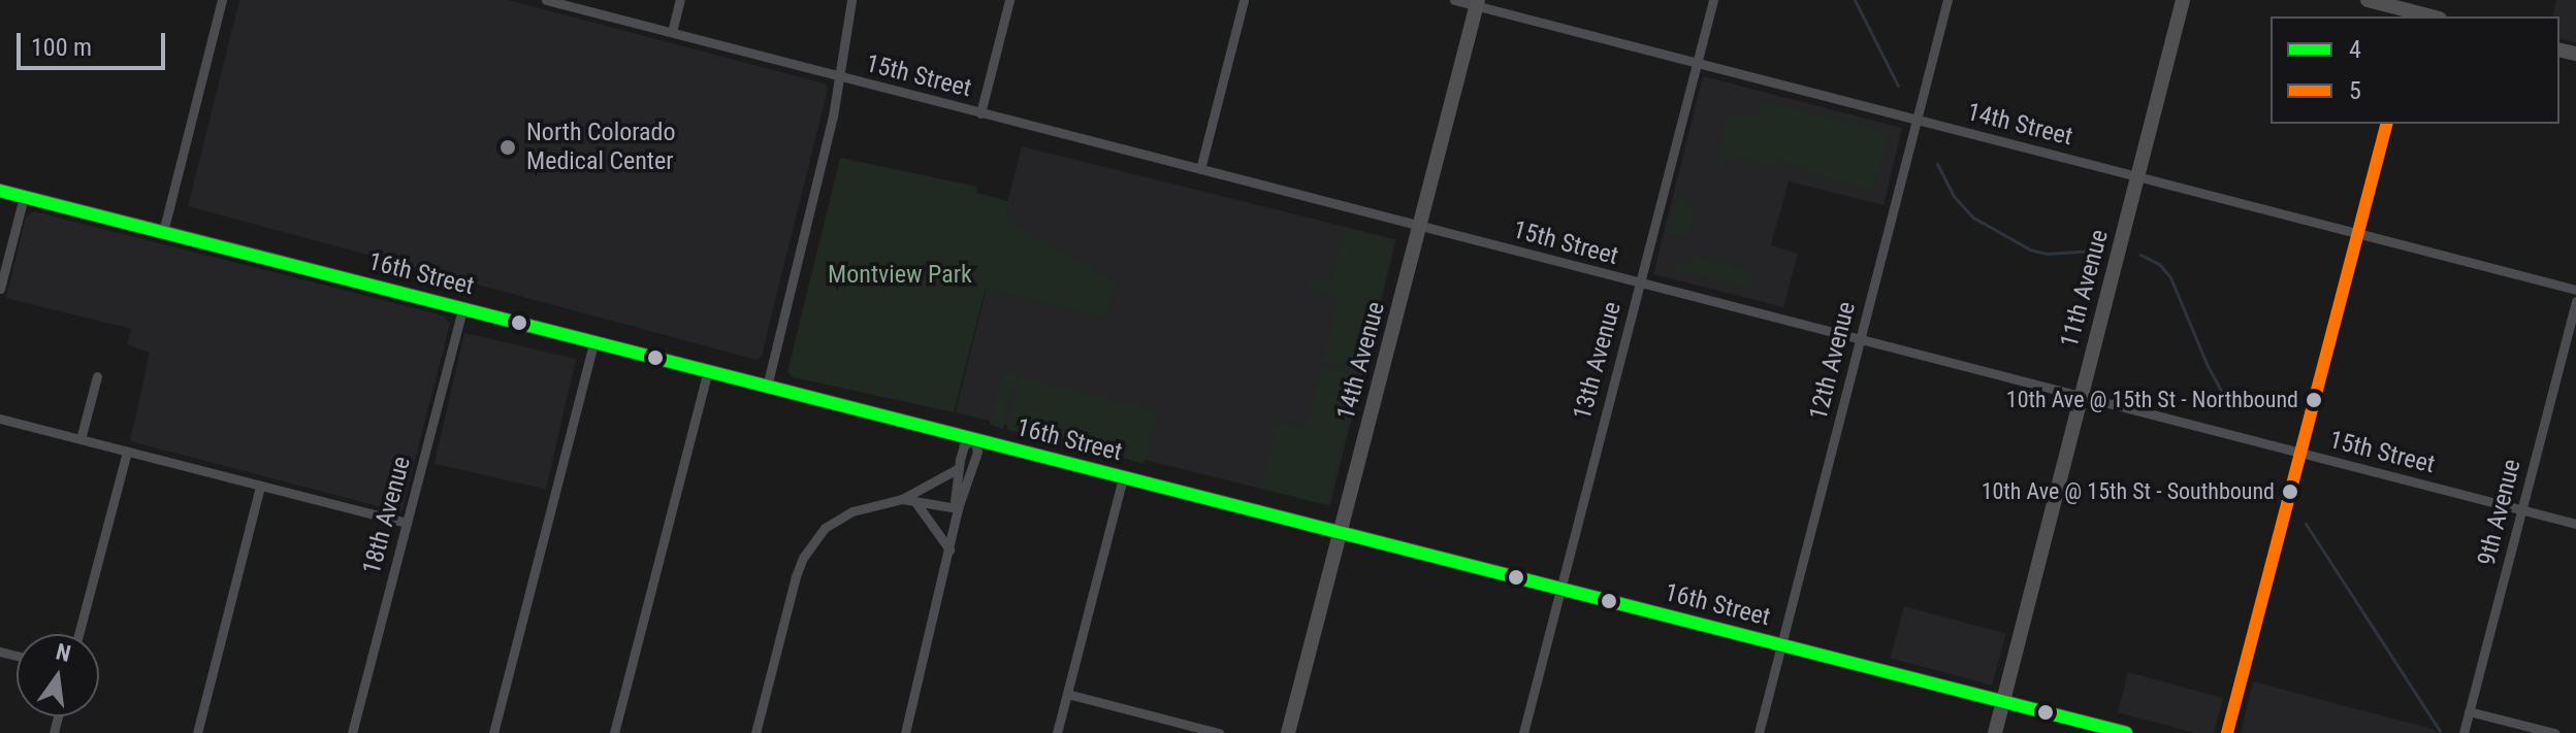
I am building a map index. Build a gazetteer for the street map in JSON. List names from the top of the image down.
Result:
{
  "streets": {
    "main road": ["16th Street", "11th Avenue", "14th Avenue"],
    "street": [
      "15th Street",
      "14th Street",
      "13th Avenue",
      "12th Avenue",
      "9th Avenue",
      "18th Avenue"
    ]
  },
  "crossings": [
    ["15th Street", "11th Avenue"],
    ["15th Street", "14th Avenue"],
    ["15th Street", "13th Avenue"],
    ["15th Street", "12th Avenue"],
    ["15th Street", "9th Avenue"],
    ["14th Street", "11th Avenue"],
    ["14th Street", "14th Avenue"],
    ["14th Street", "13th Avenue"],
    ["14th Street", "12th Avenue"],
    ["16th Street", "11th Avenue"],
    ["16th Street", "14th Avenue"],
    ["16th Street", "13th Avenue"],
    ["16th Street", "12th Avenue"],
    ["16th Street", "18th Avenue"]
  ],
  "parks": ["Montview Park"],
  "places": ["North Colorado Medical Center", "10th Ave @ 15th St - Northbound", "10th Ave @ 15th St - Southbound"],
  "lines": ["transit line 5", "transit line 4"],
  "legend": ["4", "5"],
  "scale_bar": "100 m",
  "north": "top"
}
